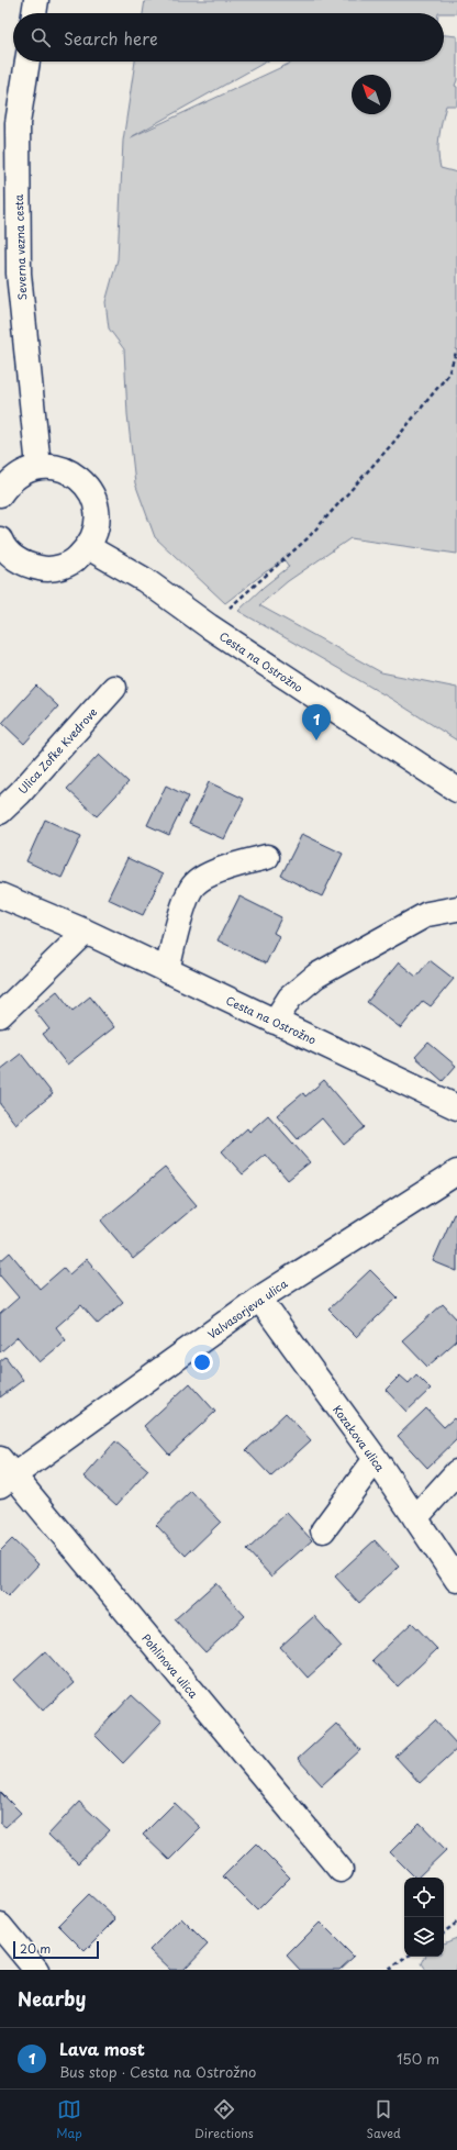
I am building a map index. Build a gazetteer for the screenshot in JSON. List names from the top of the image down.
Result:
{
  "streets": {
    "street": [
      "Severna vezna cesta",
      "Cesta na Ostrožno",
      "Ulica Zofke Kvedrove",
      "Valvasorjeva ulica",
      "Kozakova ulica",
      "Pohlinova ulica"
    ]
  },
  "crossings": [
    ["Valvasorjeva ulica", "Kozakova ulica"],
    ["Valvasorjeva ulica", "Pohlinova ulica"]
  ],
  "scale_bar": "20 m",
  "north": "top left",
  "page": {
    "search": "Search here",
    "pins": "1",
    "scale": "20 m",
    "heading": "Nearby",
    "list": [
      {
        "mark": "1",
        "name": "Lava most",
        "note": "Bus stop · Cesta na Ostrožno",
        "value": "150 m"
      }
    ],
    "nav": ["Map", "Directions", "Saved"]
  }
}
